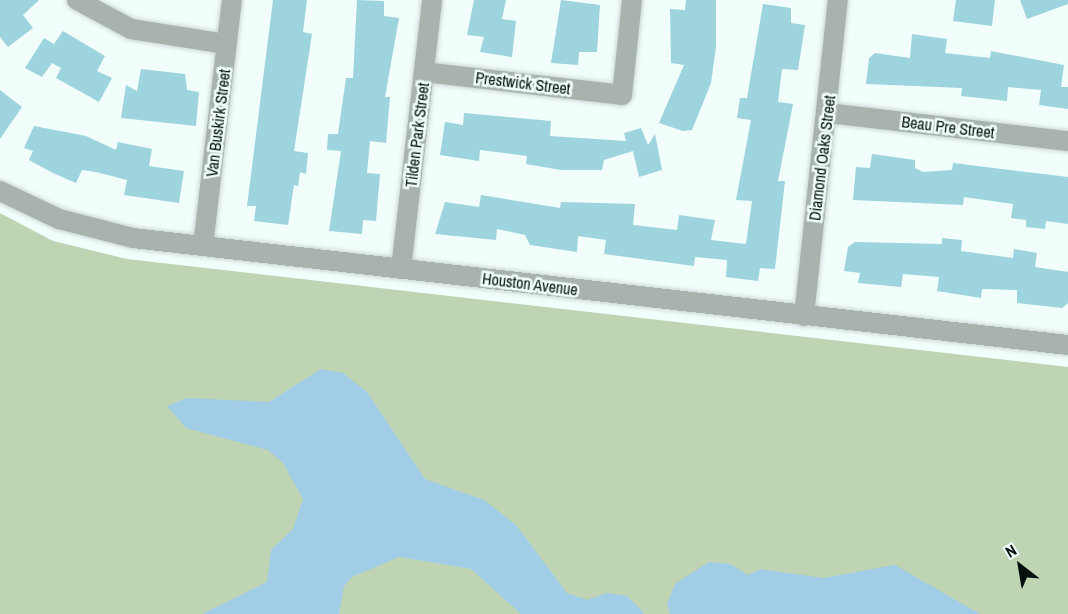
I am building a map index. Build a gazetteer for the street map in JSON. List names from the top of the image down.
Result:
{
  "streets": {
    "street": [
      "Prestwick Street",
      "Van Buskirk Street",
      "Beau Pre Street",
      "Tilden Park Street",
      "Diamond Oaks Street",
      "Houston Avenue"
    ]
  },
  "crossings": [
    ["Prestwick Street", "Tilden Park Street"],
    ["Van Buskirk Street", "Houston Avenue"],
    ["Beau Pre Street", "Diamond Oaks Street"],
    ["Tilden Park Street", "Houston Avenue"],
    ["Diamond Oaks Street", "Houston Avenue"]
  ],
  "north": "top left"
}
